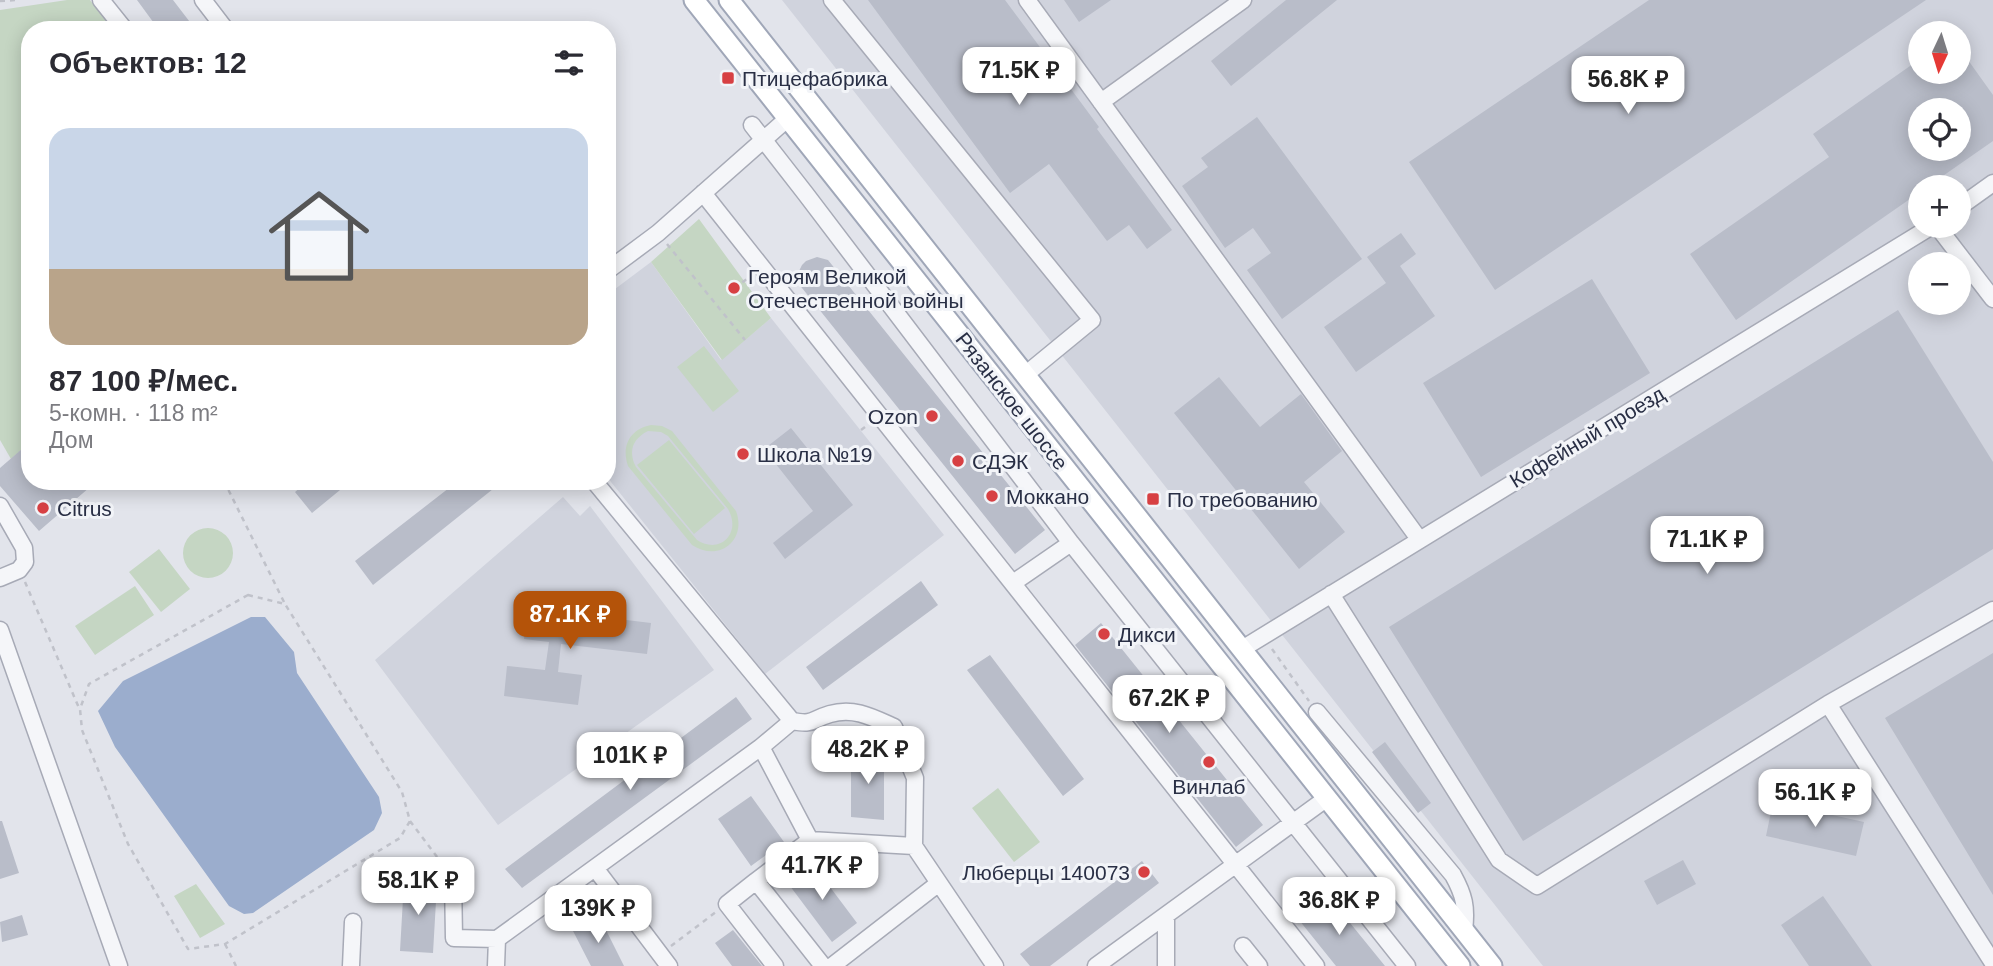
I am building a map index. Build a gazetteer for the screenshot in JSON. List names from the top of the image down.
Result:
{
  "streets": {
    "main road": ["Рязанское шоссе"],
    "street": ["Кофейный проезд"]
  },
  "crossings": [
    ["Рязанское шоссе", "Кофейный проезд"]
  ],
  "places": {
    "transit": ["Птицефабрика", "По требованию"],
    "other": [
      "Героям Великой Отечественной войны",
      "Ozon",
      "Школа №19",
      "СДЭК",
      "Моккано",
      "Citrus",
      "Дикси",
      "Винлаб",
      "Люберцы 140073"
    ]
  },
  "north": "bottom",
  "page": {
    "map_buttons": ["+", "−"],
    "heading": "Объектов: 12",
    "price": [
      "71.5K ₽",
      "56.8K ₽",
      "71.1K ₽",
      "87.1K ₽",
      "67.2K ₽",
      "48.2K ₽",
      "101K ₽",
      "56.1K ₽",
      "41.7K ₽",
      "58.1K ₽",
      "36.8K ₽",
      "139K ₽"
    ],
    "list": [
      {
        "name": "87 100 ₽/мес.",
        "note": "5-комн. · 118 m² · Дом"
      }
    ]
  }
}
